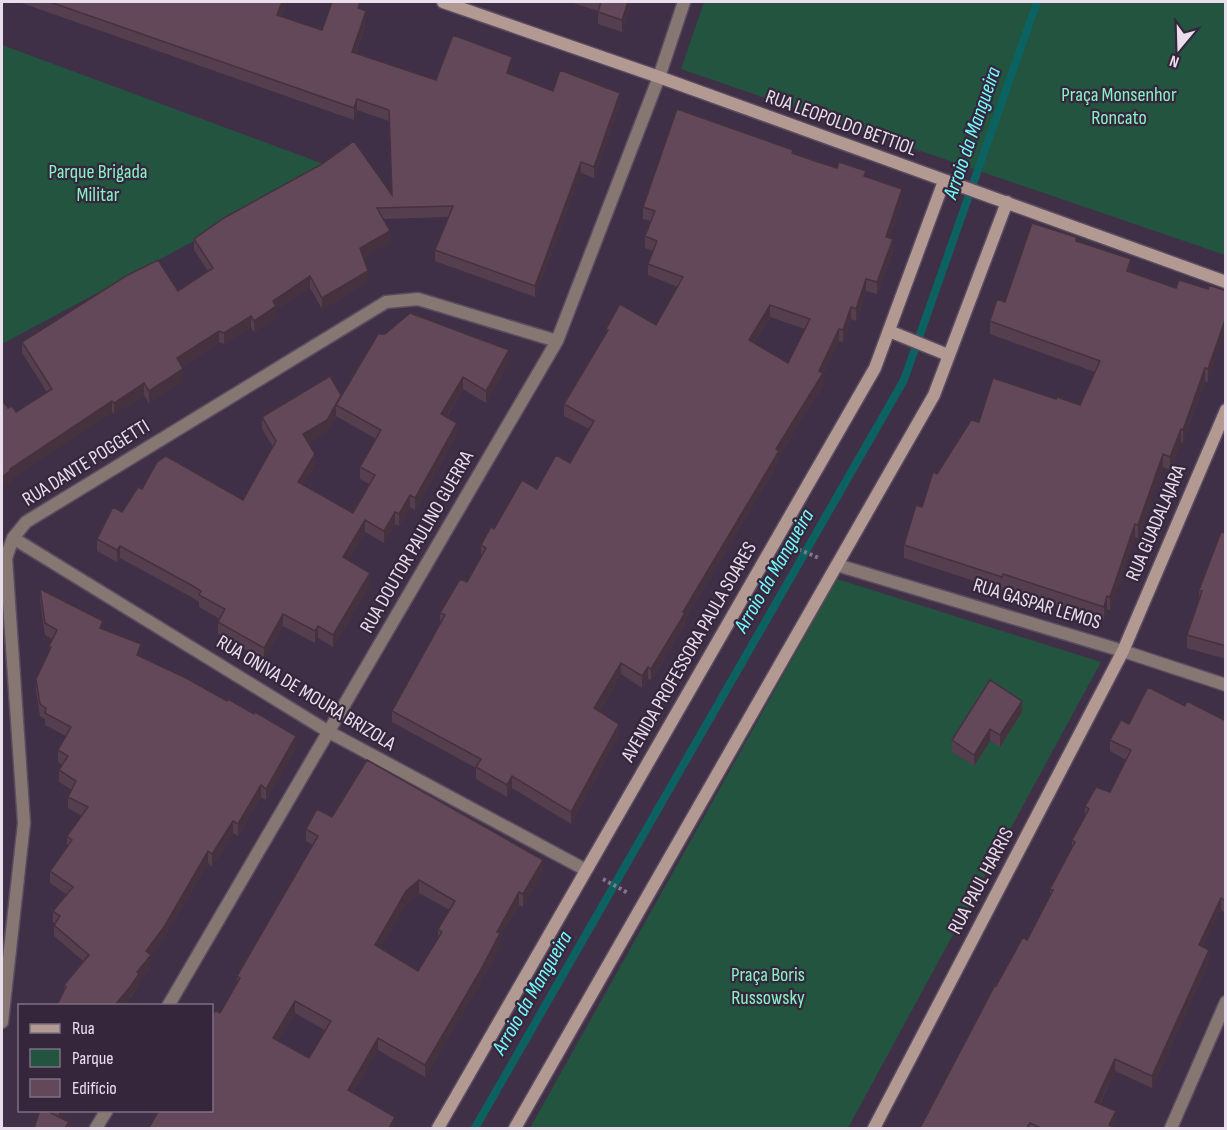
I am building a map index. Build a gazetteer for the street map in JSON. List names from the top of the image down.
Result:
{
  "streets": {
    "street": [
      "RUA LEOPOLDO BETTIOL",
      "RUA DANTE POGGETTI",
      "RUA GUADALAJARA",
      "RUA DOUTOR PAULINO GUERRA",
      "RUA GASPAR LEMOS",
      "AVENIDA PROFESSORA PAULA SOARES",
      "RUA ONIVA DE MOURA BRIZOLA",
      "RUA PAUL HARRIS"
    ]
  },
  "crossings": [
    ["RUA LEOPOLDO BETTIOL", "RUA DOUTOR PAULINO GUERRA"],
    ["RUA LEOPOLDO BETTIOL", "AVENIDA PROFESSORA PAULA SOARES"],
    ["RUA DANTE POGGETTI", "RUA DOUTOR PAULINO GUERRA"],
    ["RUA DANTE POGGETTI", "RUA ONIVA DE MOURA BRIZOLA"],
    ["RUA GUADALAJARA", "RUA GASPAR LEMOS"],
    ["RUA GUADALAJARA", "RUA PAUL HARRIS"],
    ["RUA DOUTOR PAULINO GUERRA", "RUA ONIVA DE MOURA BRIZOLA"],
    ["RUA GASPAR LEMOS", "RUA PAUL HARRIS"],
    ["AVENIDA PROFESSORA PAULA SOARES", "RUA ONIVA DE MOURA BRIZOLA"]
  ],
  "water": ["Arroio da Mangueira"],
  "parks": ["Praça Monsenhor Roncato", "Parque Brigada Militar", "Praça Boris Russowsky"],
  "legend": ["Rua", "Parque", "Edifício"],
  "north": "bottom"
}
